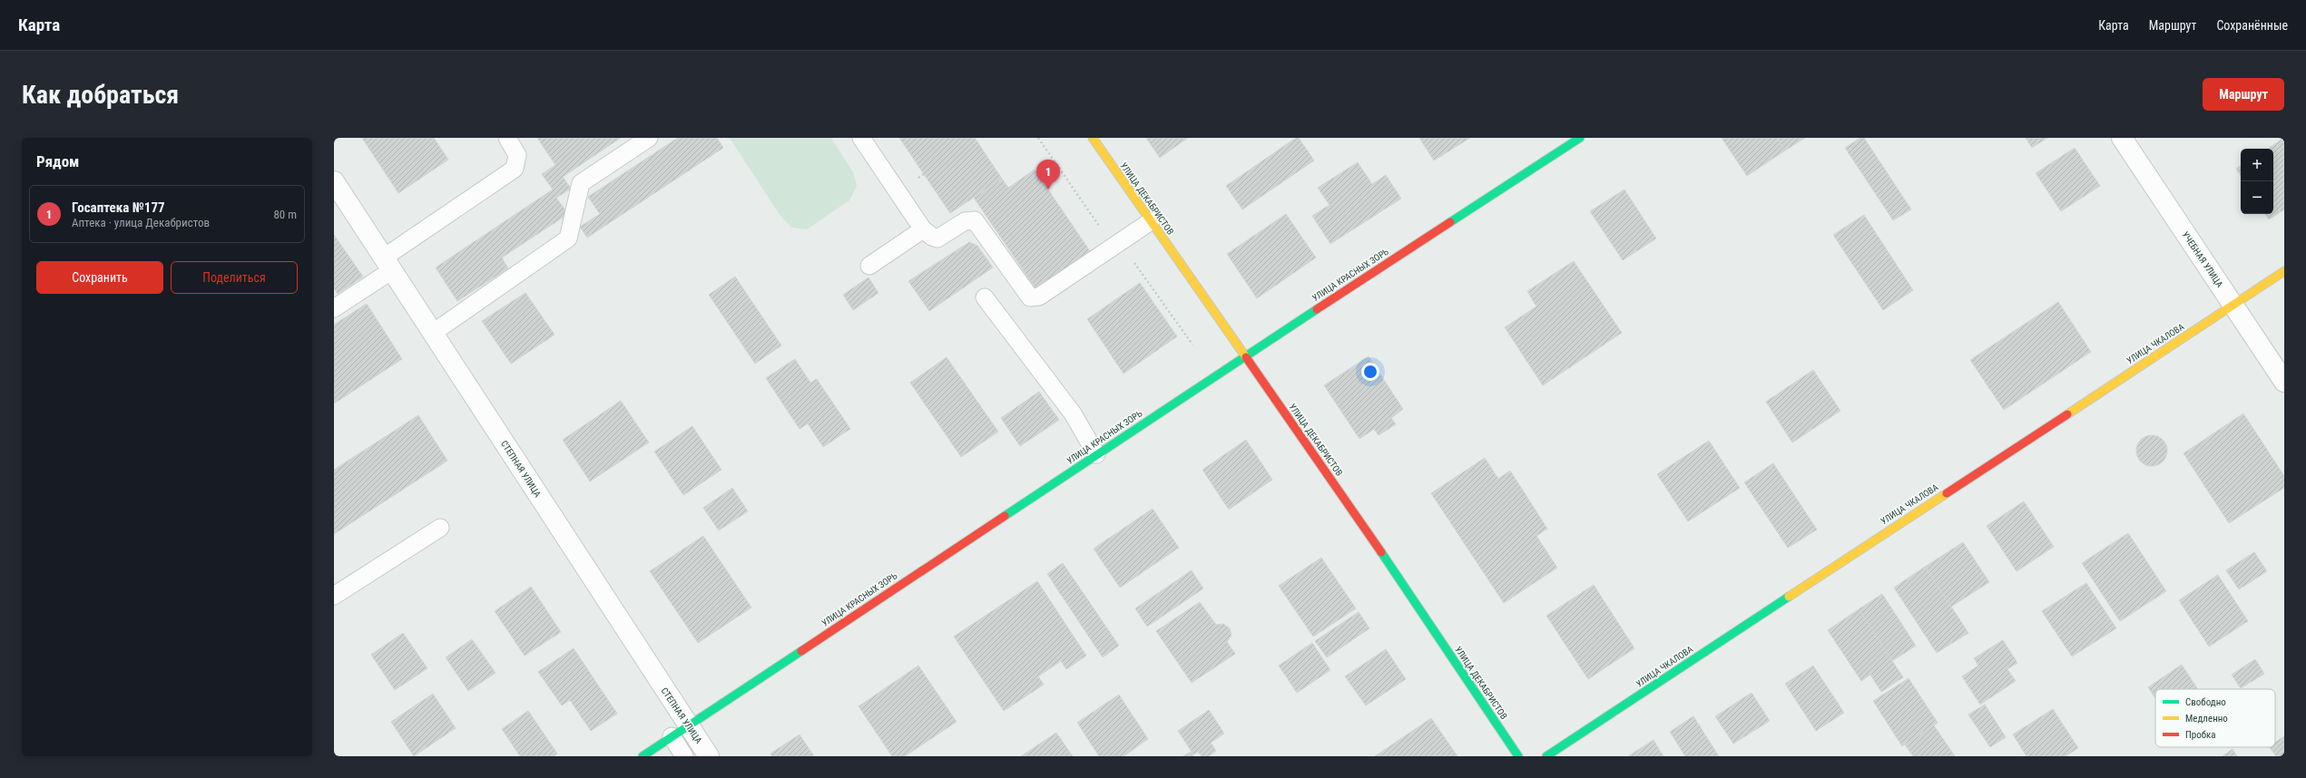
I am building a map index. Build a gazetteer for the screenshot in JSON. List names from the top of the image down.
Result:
{
  "streets": {
    "street": [
      "УЛИЦА ДЕКАБРИСТОВ",
      "УЧЕБНАЯ УЛИЦА",
      "УЛИЦА КРАСНЫХ ЗОРЬ",
      "УЛИЦА ЧКАЛОВА",
      "СТЕПНАЯ УЛИЦА"
    ]
  },
  "crossings": [
    ["УЛИЦА ДЕКАБРИСТОВ", "УЛИЦА КРАСНЫХ ЗОРЬ"],
    ["УЧЕБНАЯ УЛИЦА", "УЛИЦА ЧКАЛОВА"],
    ["УЛИЦА КРАСНЫХ ЗОРЬ", "СТЕПНАЯ УЛИЦА"]
  ],
  "legend": ["Свободно", "Медленно", "Пробка"],
  "page": {
    "header": "Карта",
    "nav": ["Карта", "Маршрут", "Сохранённые"],
    "buttons": [
      "Маршрут",
      ["Сохранить", "Поделиться"]
    ],
    "title": "Как добраться",
    "heading": "Рядом",
    "map_buttons": ["+", "−"],
    "pins": "1",
    "list": [
      {
        "mark": "1",
        "name": "Госаптека №177",
        "note": "Аптека · улица Декабристов",
        "value": "80 m"
      }
    ]
  }
}
